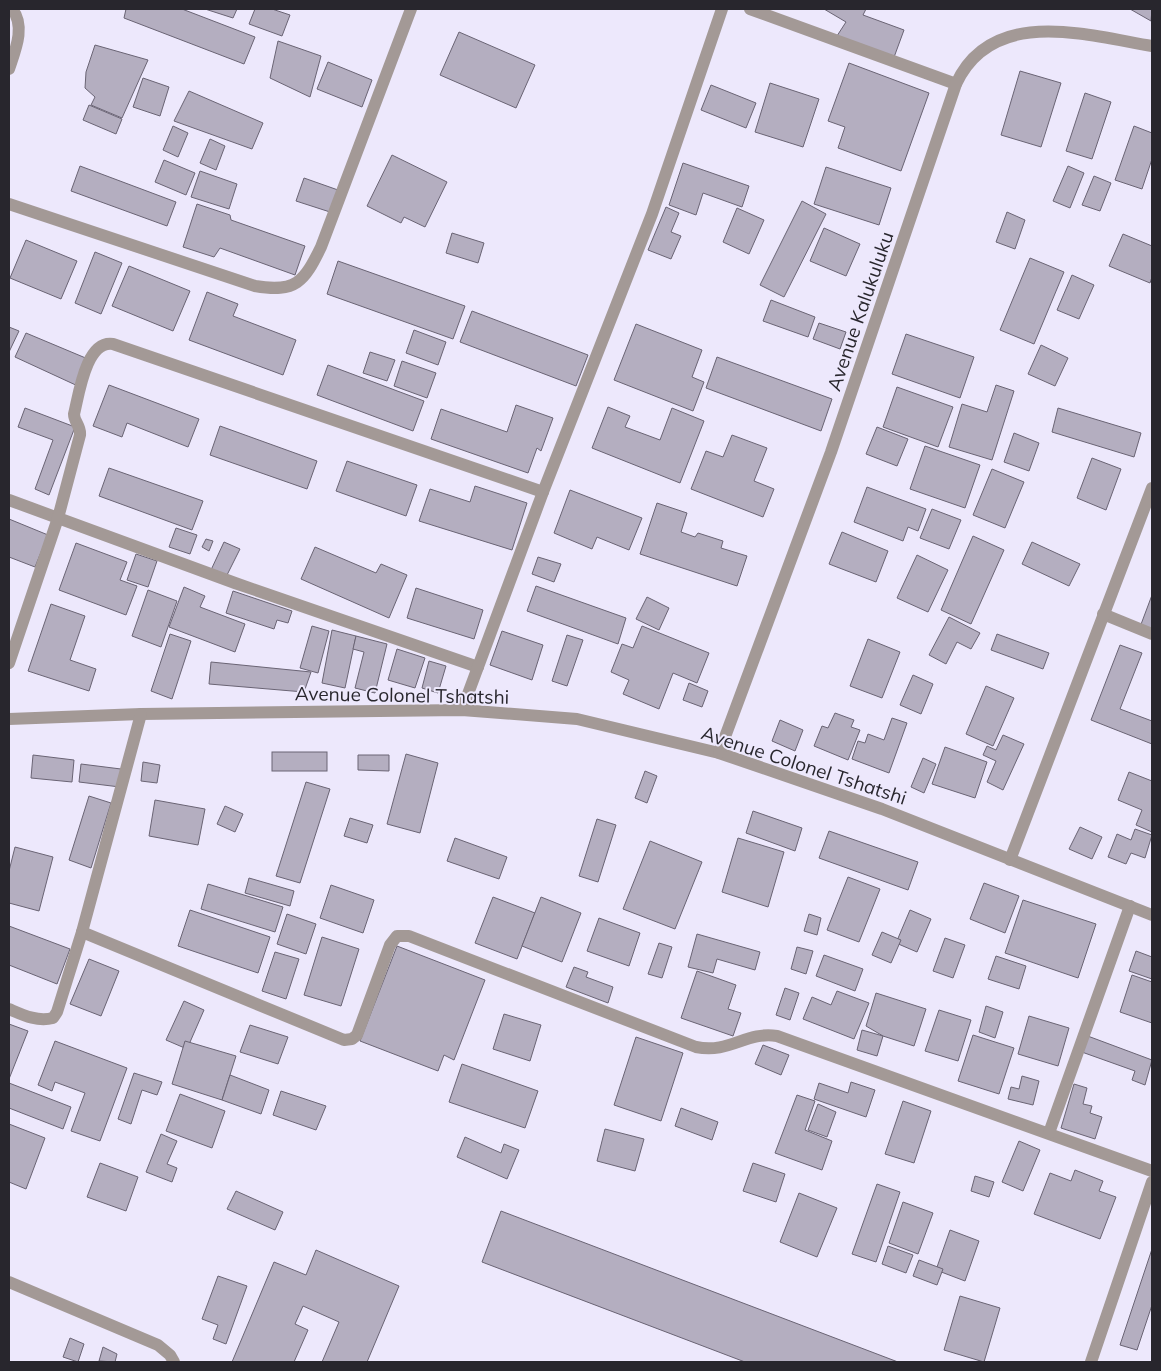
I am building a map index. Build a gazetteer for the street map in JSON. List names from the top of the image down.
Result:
{
  "streets": {
    "street": ["Avenue Kalukuluku", "Avenue Colonel Tshatshi"]
  },
  "crossings": [
    ["Avenue Kalukuluku", "Avenue Colonel Tshatshi"]
  ]
}
